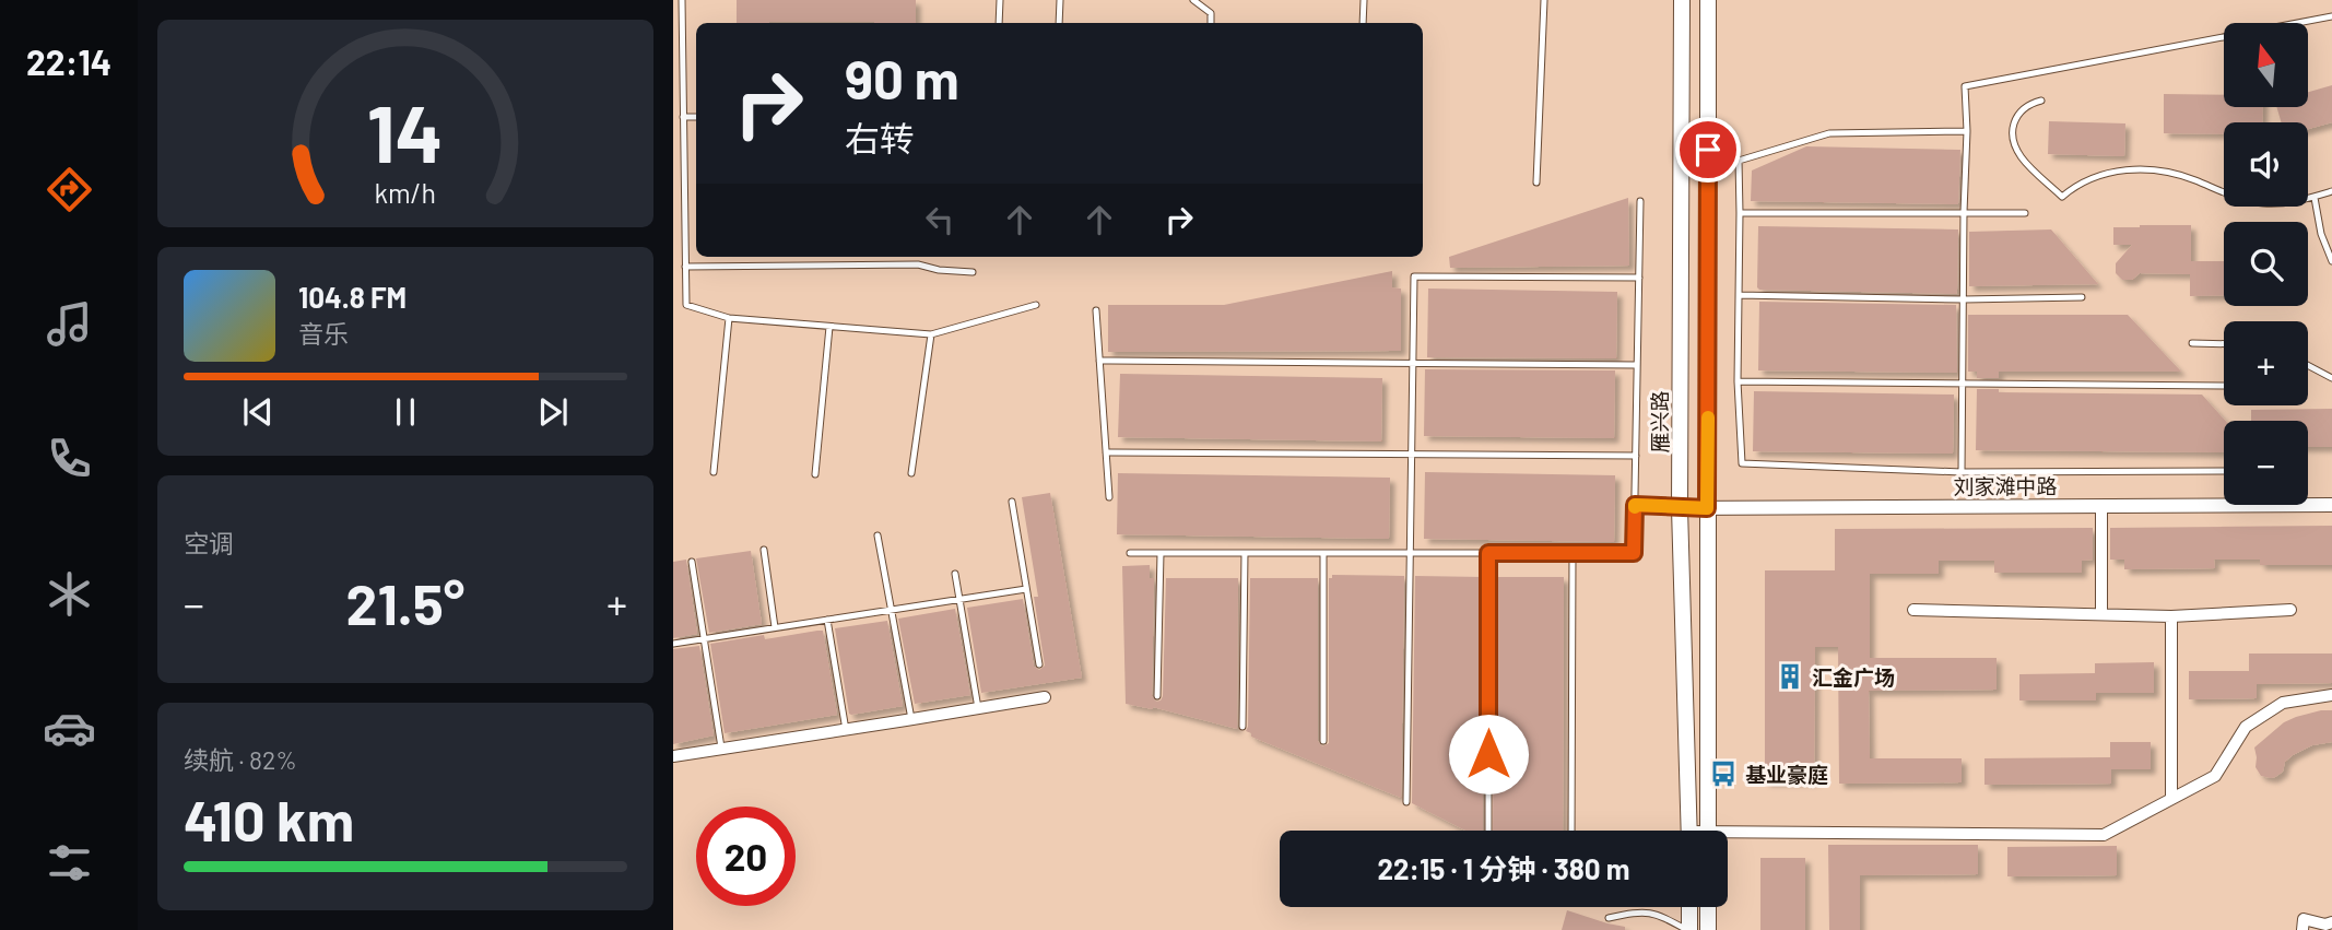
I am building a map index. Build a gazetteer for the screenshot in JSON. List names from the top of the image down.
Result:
{
  "streets": {
    "main road": ["雁兴路"],
    "street": ["刘家滩中路"]
  },
  "crossings": [
    ["雁兴路", "刘家滩中路"]
  ],
  "places": {
    "building": ["汇金广场"],
    "bus stop": ["基业豪庭"]
  },
  "north": "top",
  "page": {
    "tabs": "22:14",
    "map_buttons": ["+", "−"],
    "turn": ["90 m", "右转"],
    "song": ["104.8 FM", "音乐"],
    "tile": [
      "空调",
      ["续航 · 82%", "410 km"]
    ],
    "heat": ["−", "21.5°", "+"],
    "limit": "20",
    "trip": "22:15 · 1 分钟 · 380 m",
    "gauge": ["14", "km/h"]
  }
}
